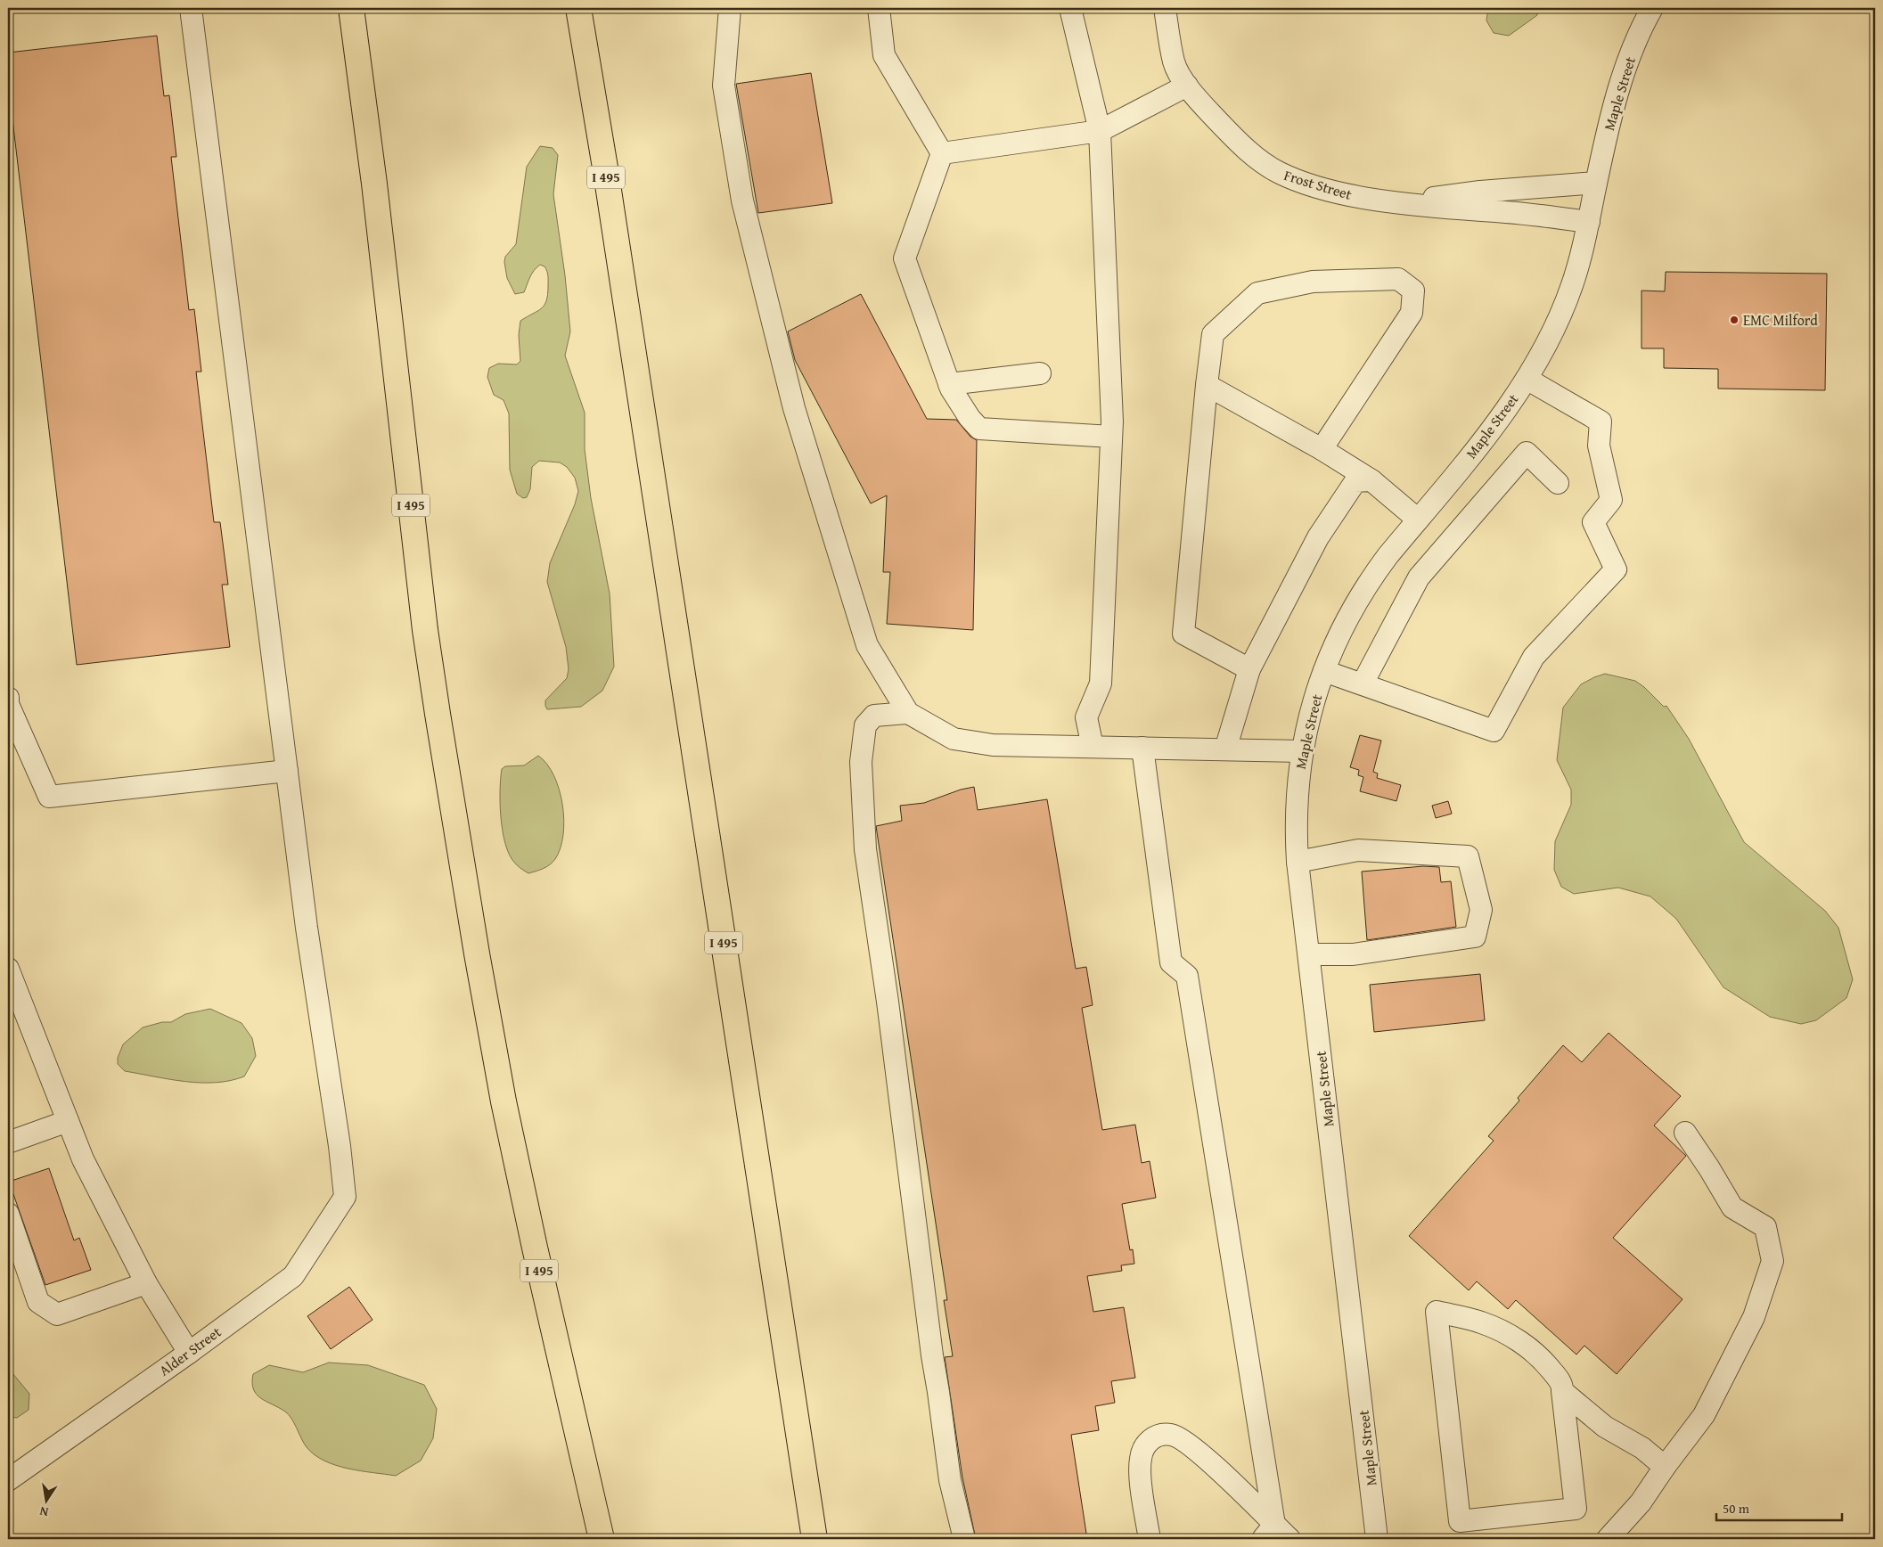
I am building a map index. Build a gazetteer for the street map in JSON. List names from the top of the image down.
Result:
{
  "streets": {
    "highway": ["I 495"],
    "street": ["Maple Street", "Frost Street", "Alder Street"]
  },
  "crossings": [
    ["Maple Street", "Frost Street"]
  ],
  "places": ["EMC Milford"],
  "scale_bar": "50 m",
  "north": "bottom"
}
